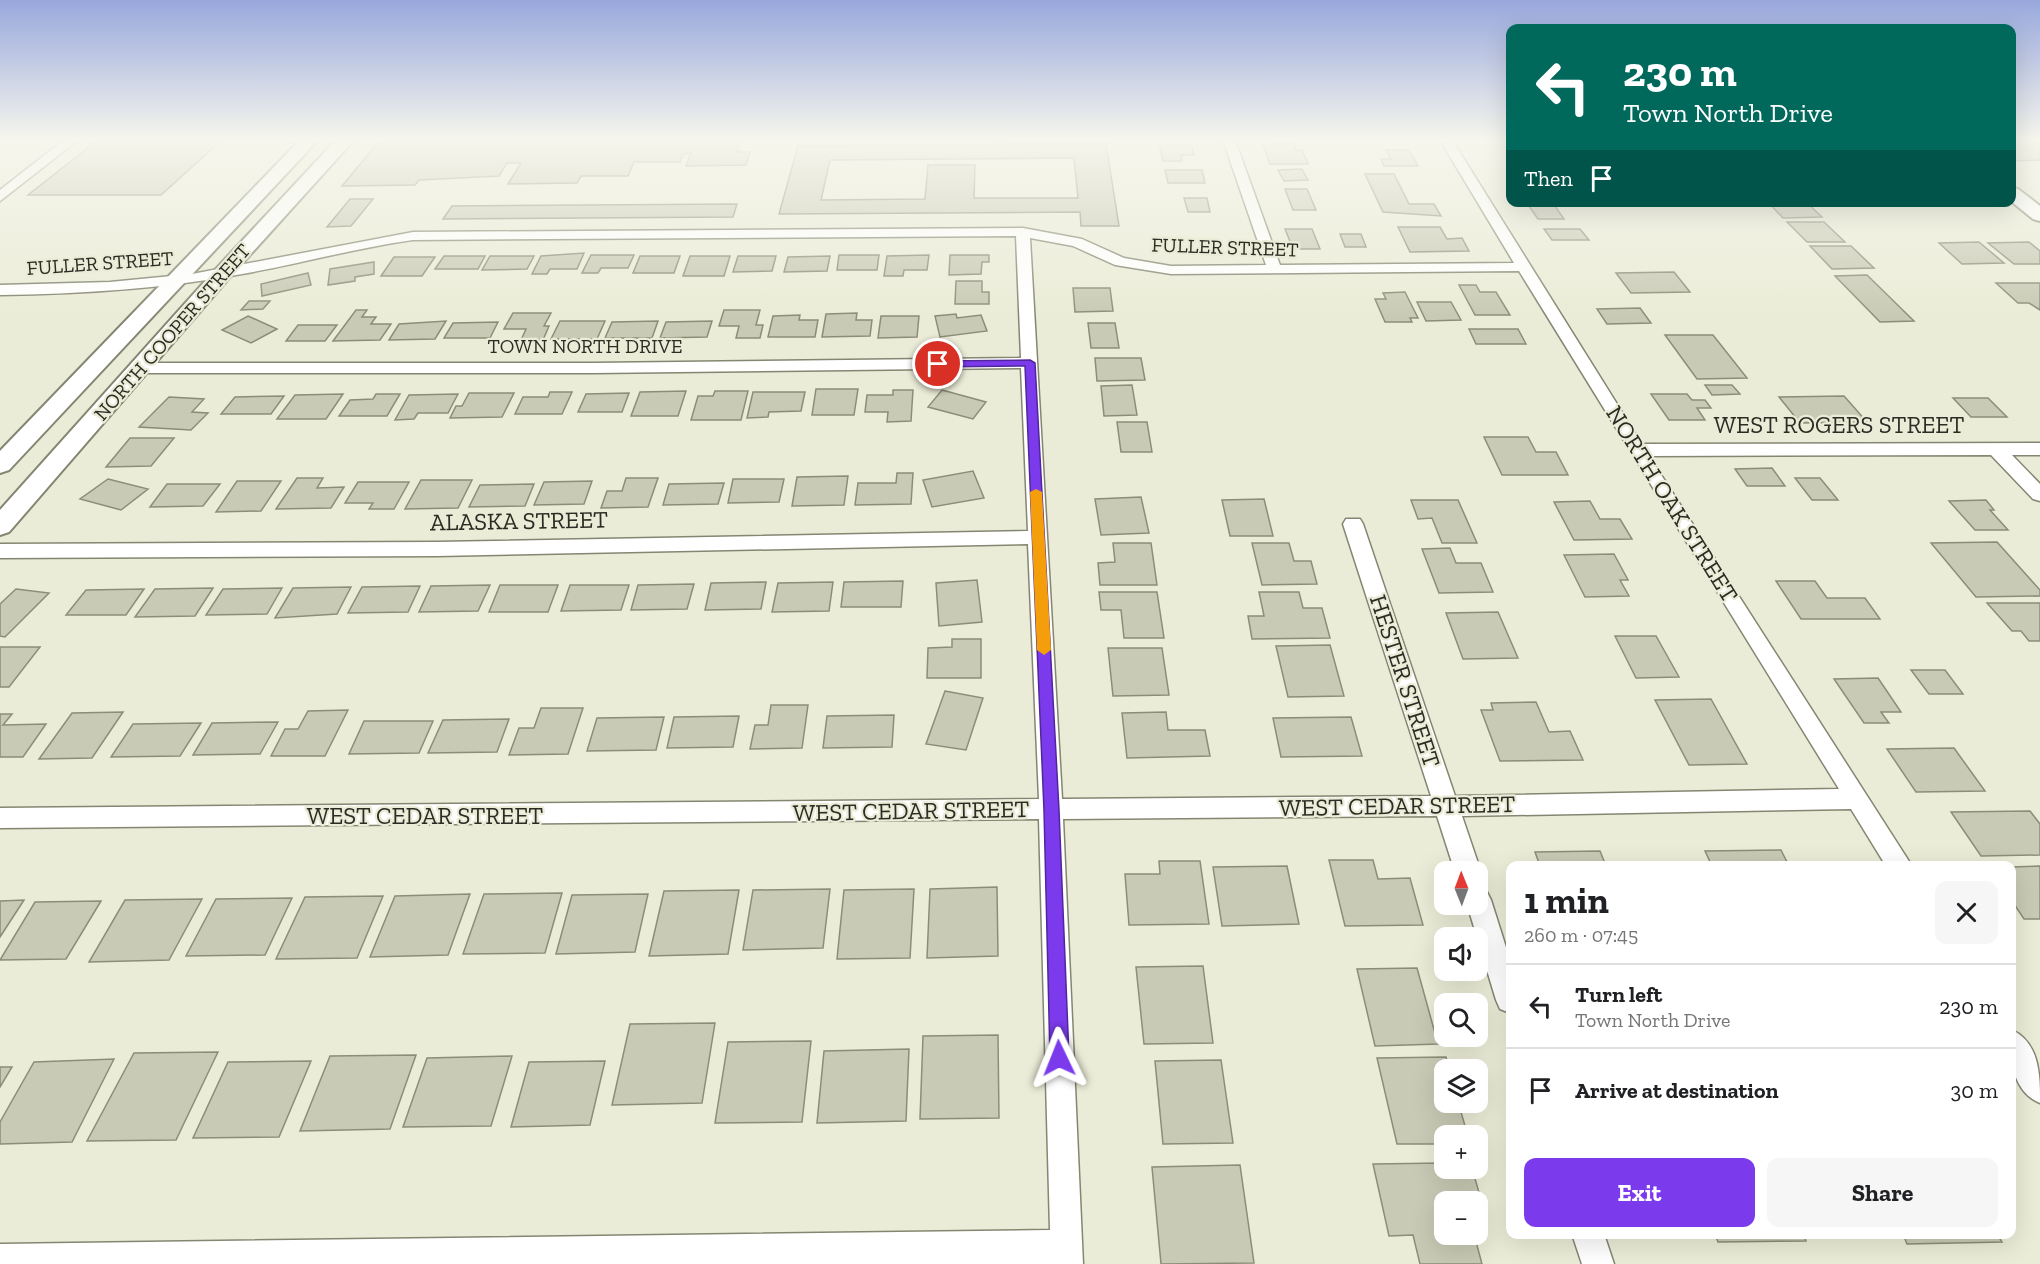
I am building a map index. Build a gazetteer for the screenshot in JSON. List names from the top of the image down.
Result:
{
  "streets": {
    "main road": ["NORTH COOPER STREET"],
    "street": [
      "FULLER STREET",
      "TOWN NORTH DRIVE",
      "WEST ROGERS STREET",
      "NORTH OAK STREET",
      "ALASKA STREET",
      "HESTER STREET",
      "WEST CEDAR STREET"
    ]
  },
  "crossings": [
    ["FULLER STREET", "NORTH COOPER STREET"],
    ["FULLER STREET", "NORTH OAK STREET"],
    ["NORTH COOPER STREET", "TOWN NORTH DRIVE"],
    ["WEST ROGERS STREET", "NORTH OAK STREET"],
    ["NORTH OAK STREET", "WEST CEDAR STREET"],
    ["HESTER STREET", "WEST CEDAR STREET"]
  ],
  "north": "top",
  "page": {
    "turn": ["230 m", "Town North Drive"],
    "then": "Then",
    "map_buttons": ["+", "−"],
    "heading": ["1 min", "260 m · 07:45"],
    "list": [
      {
        "name": "Turn left",
        "note": "Town North Drive",
        "value": "230 m"
      },
      {
        "name": "Arrive at destination",
        "value": "30 m"
      }
    ],
    "buttons": ["Exit", "Share"]
  }
}
